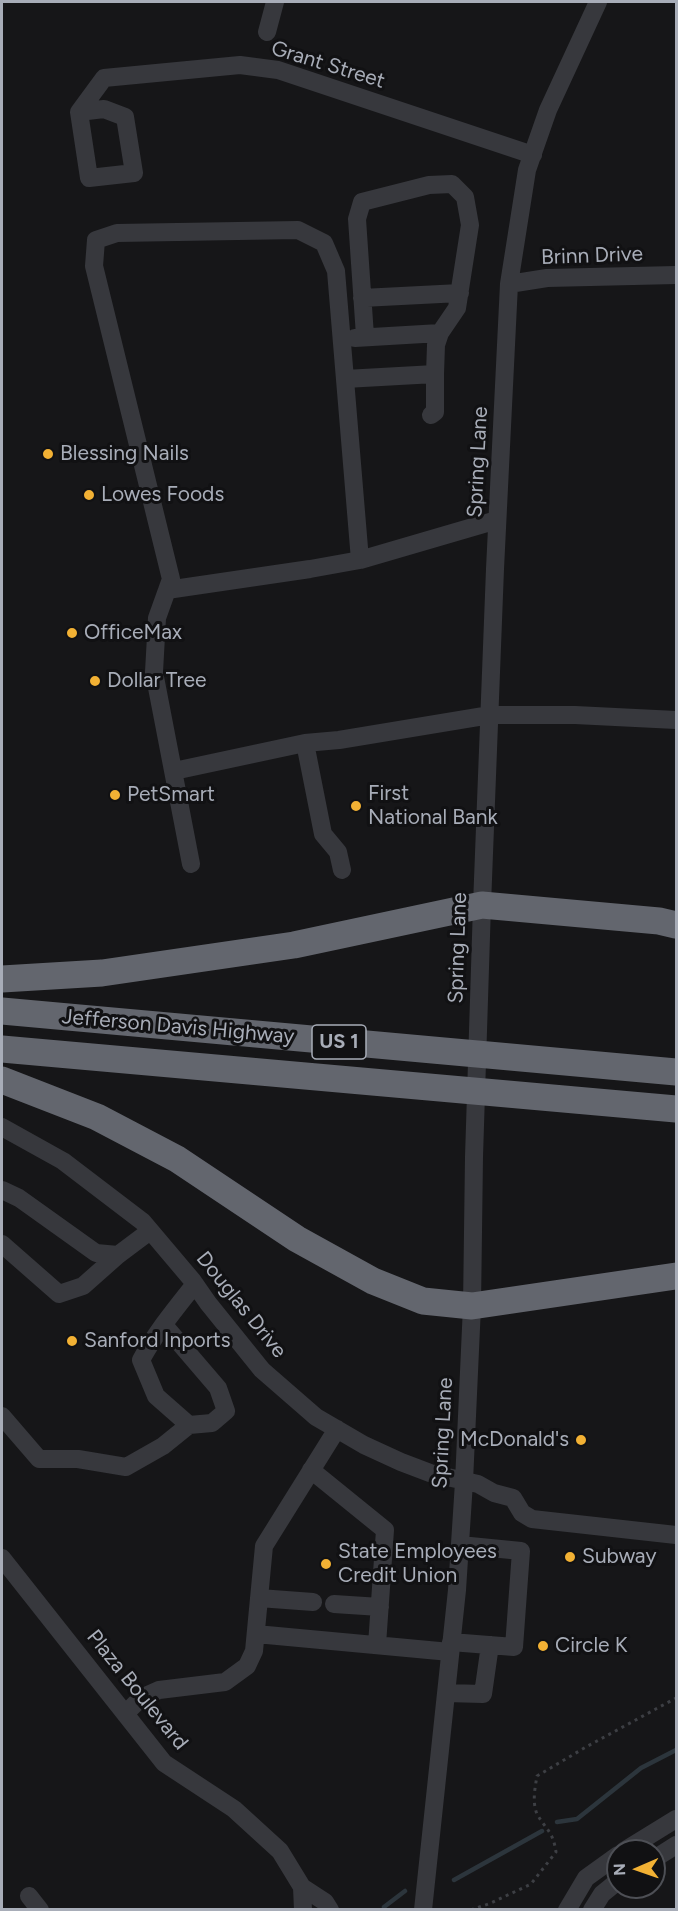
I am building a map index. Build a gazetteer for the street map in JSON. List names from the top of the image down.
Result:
{
  "streets": {
    "highway": ["Jefferson Davis Highway", "US 1"],
    "street": [
      "Grant Street",
      "Brinn Drive",
      "Spring Lane",
      "Douglas Drive",
      "Plaza Boulevard"
    ]
  },
  "crossings": [
    ["Grant Street", "Spring Lane"],
    ["Brinn Drive", "Spring Lane"],
    ["Spring Lane", "Douglas Drive"]
  ],
  "places": [
    "Blessing Nails",
    "Lowes Foods",
    "OfficeMax",
    "Dollar Tree",
    "PetSmart",
    "First National Bank",
    "Sanford Inports",
    "McDonald's",
    "Subway",
    "State Employees Credit Union",
    "Circle K"
  ],
  "north": "left"
}
